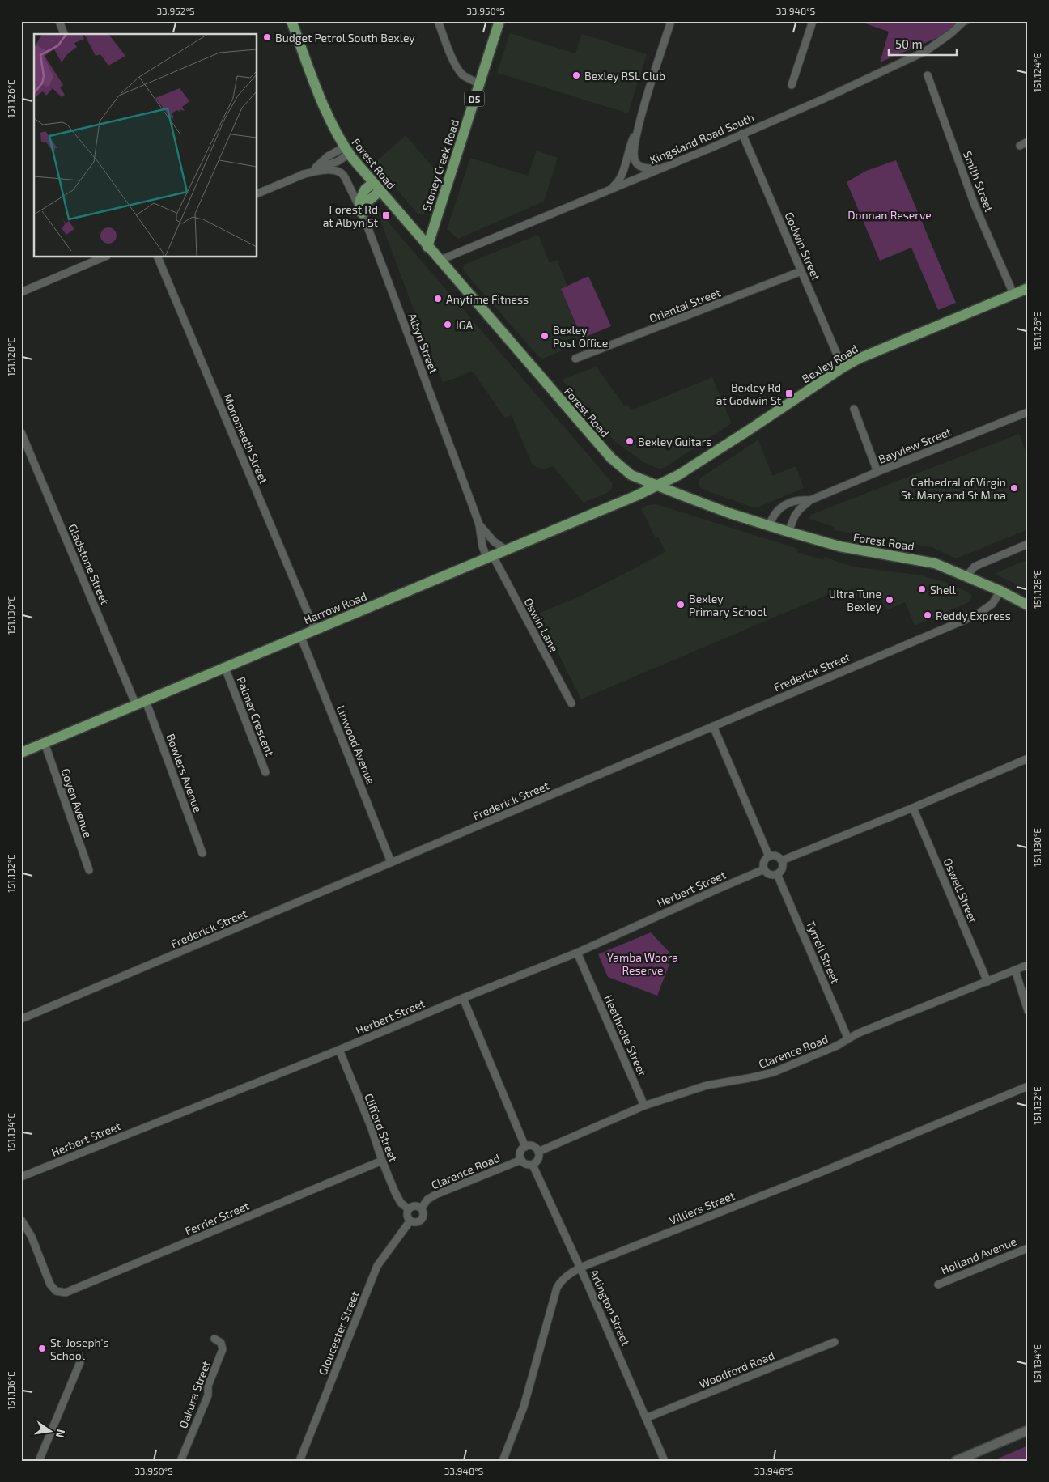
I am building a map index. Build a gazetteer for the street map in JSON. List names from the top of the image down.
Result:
{
  "streets": {
    "main road": [
      "D5",
      "Forest Road",
      "Stoney Creek Road",
      "Bexley Road",
      "Harrow Road"
    ],
    "street": [
      "Kingsland Road South",
      "Smith Street",
      "Godwin Street",
      "Oriental Street",
      "Albyn Street",
      "Monomeeth Street",
      "Bayview Street",
      "Gladstone Street",
      "Oswin Lane",
      "Frederick Street",
      "Palmer Crescent",
      "Linwood Avenue",
      "Bowlers Avenue",
      "Goyen Avenue",
      "Herbert Street",
      "Oswell Street",
      "Tyrrell Street",
      "Heathcote Street",
      "Clarence Road",
      "Clifford Street",
      "Villiers Street",
      "Ferrier Street",
      "Holland Avenue",
      "Arlington Street",
      "Gloucester Street",
      "Woodford Road",
      "Oakura Street"
    ]
  },
  "crossings": [
    ["Kingsland Road South", "Forest Road"],
    ["Kingsland Road South", "Godwin Street"],
    ["Forest Road", "Stoney Creek Road"],
    ["Forest Road", "Bexley Road"],
    ["Forest Road", "Bayview Street"],
    ["Forest Road", "Harrow Road"],
    ["Forest Road", "Frederick Street"],
    ["Smith Street", "Bexley Road"],
    ["Godwin Street", "Oriental Street"],
    ["Godwin Street", "Bexley Road"],
    ["Albyn Street", "Harrow Road"],
    ["Albyn Street", "Oswin Lane"],
    ["Bexley Road", "Harrow Road"],
    ["Monomeeth Street", "Harrow Road"],
    ["Gladstone Street", "Harrow Road"],
    ["Gladstone Street", "Bowlers Avenue"],
    ["Harrow Road", "Oswin Lane"],
    ["Harrow Road", "Palmer Crescent"],
    ["Harrow Road", "Linwood Avenue"],
    ["Harrow Road", "Bowlers Avenue"],
    ["Harrow Road", "Goyen Avenue"],
    ["Frederick Street", "Linwood Avenue"],
    ["Herbert Street", "Tyrrell Street"],
    ["Herbert Street", "Heathcote Street"],
    ["Herbert Street", "Clifford Street"],
    ["Oswell Street", "Clarence Road"],
    ["Tyrrell Street", "Clarence Road"],
    ["Heathcote Street", "Clarence Road"],
    ["Clarence Road", "Clifford Street"],
    ["Clarence Road", "Arlington Street"],
    ["Clarence Road", "Gloucester Street"],
    ["Clifford Street", "Ferrier Street"],
    ["Clifford Street", "Gloucester Street"],
    ["Villiers Street", "Arlington Street"],
    ["Arlington Street", "Woodford Road"]
  ],
  "parks": ["Donnan Reserve", "Yamba Woora Reserve"],
  "places": {
    "other": [
      "Budget Petrol South Bexley",
      "Bexley RSL Club",
      "Anytime Fitness",
      "IGA",
      "Bexley Post Office",
      "Bexley Guitars",
      "Cathedral of Virgin St. Mary and St Mina",
      "Shell",
      "Ultra Tune Bexley",
      "Bexley Primary School",
      "Reddy Express",
      "St. Joseph's School"
    ],
    "transit": ["Forest Rd at Albyn St", "Bexley Rd at Godwin St"]
  },
  "scale_bar": "50 m",
  "north": "right",
  "coordinates": [
    "33.952°S",
    "33.950°S",
    "33.948°S",
    "151.124°E",
    "151.126°E",
    "151.128°E",
    "151.130°E",
    "151.132°E",
    "151.134°E",
    "151.136°E",
    "33.946°S"
  ]
}
